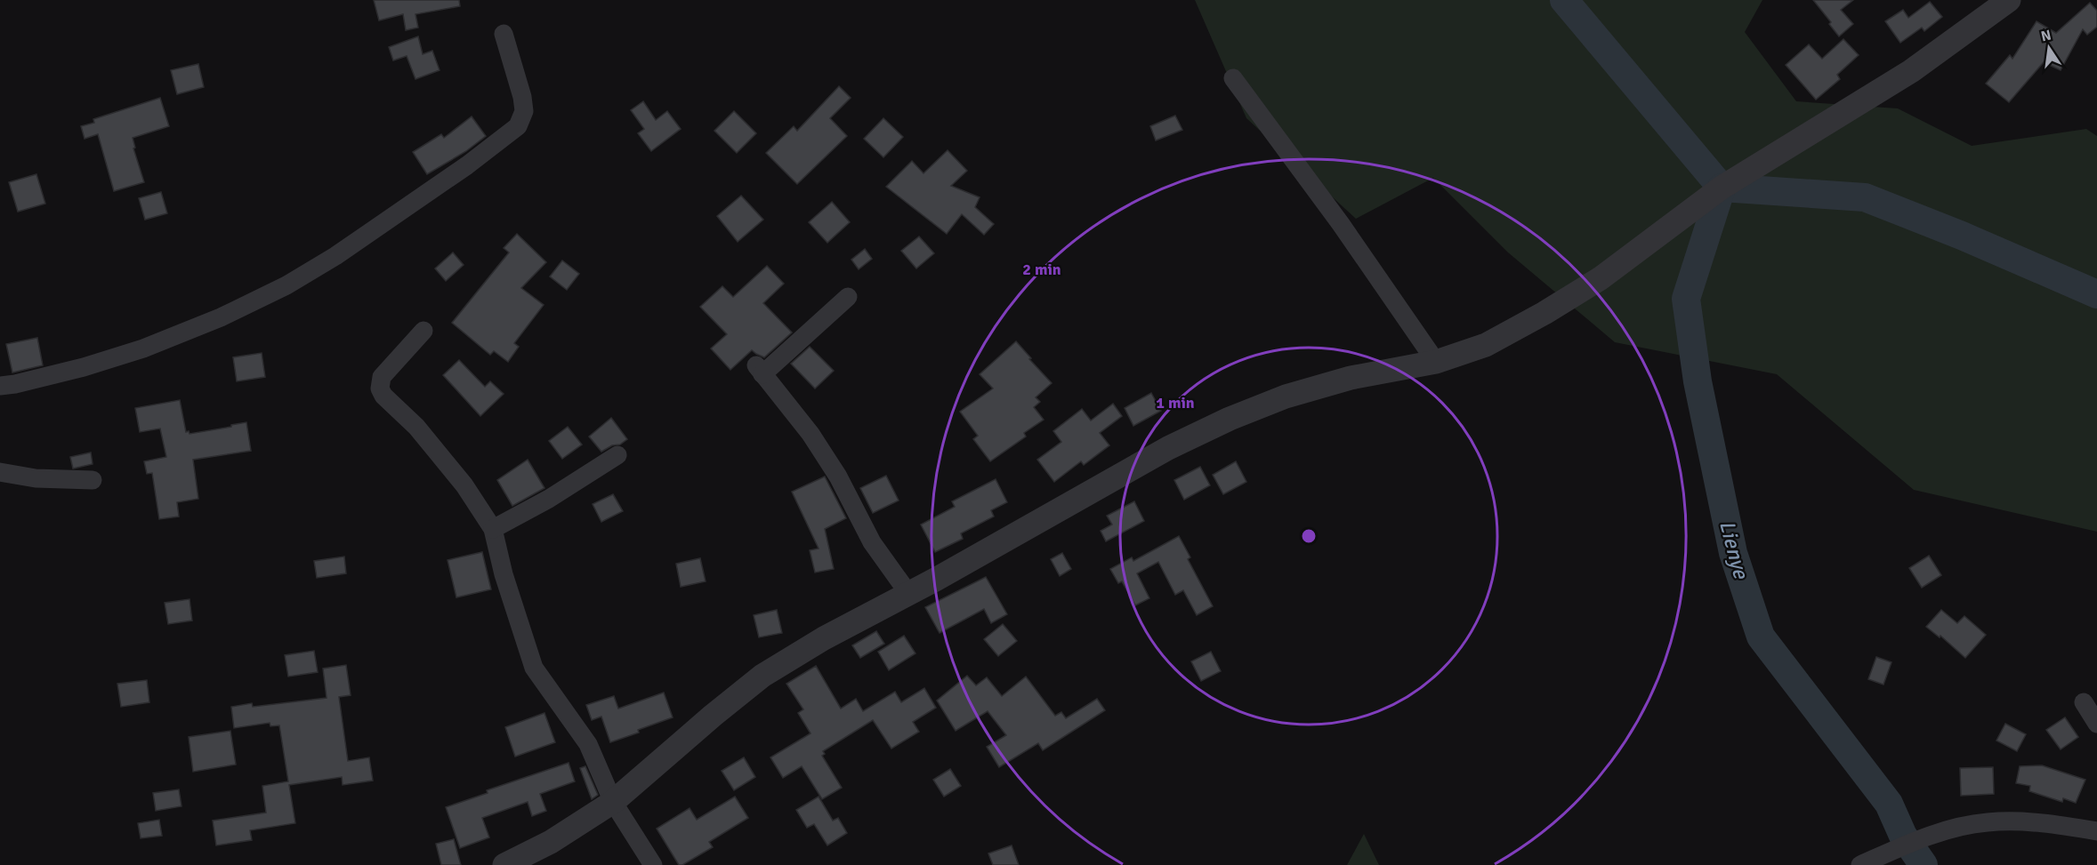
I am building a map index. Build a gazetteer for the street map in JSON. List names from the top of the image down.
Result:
{
  "water": ["Lienye"],
  "north": "top",
  "rings": ["2 min", "1 min"]
}
